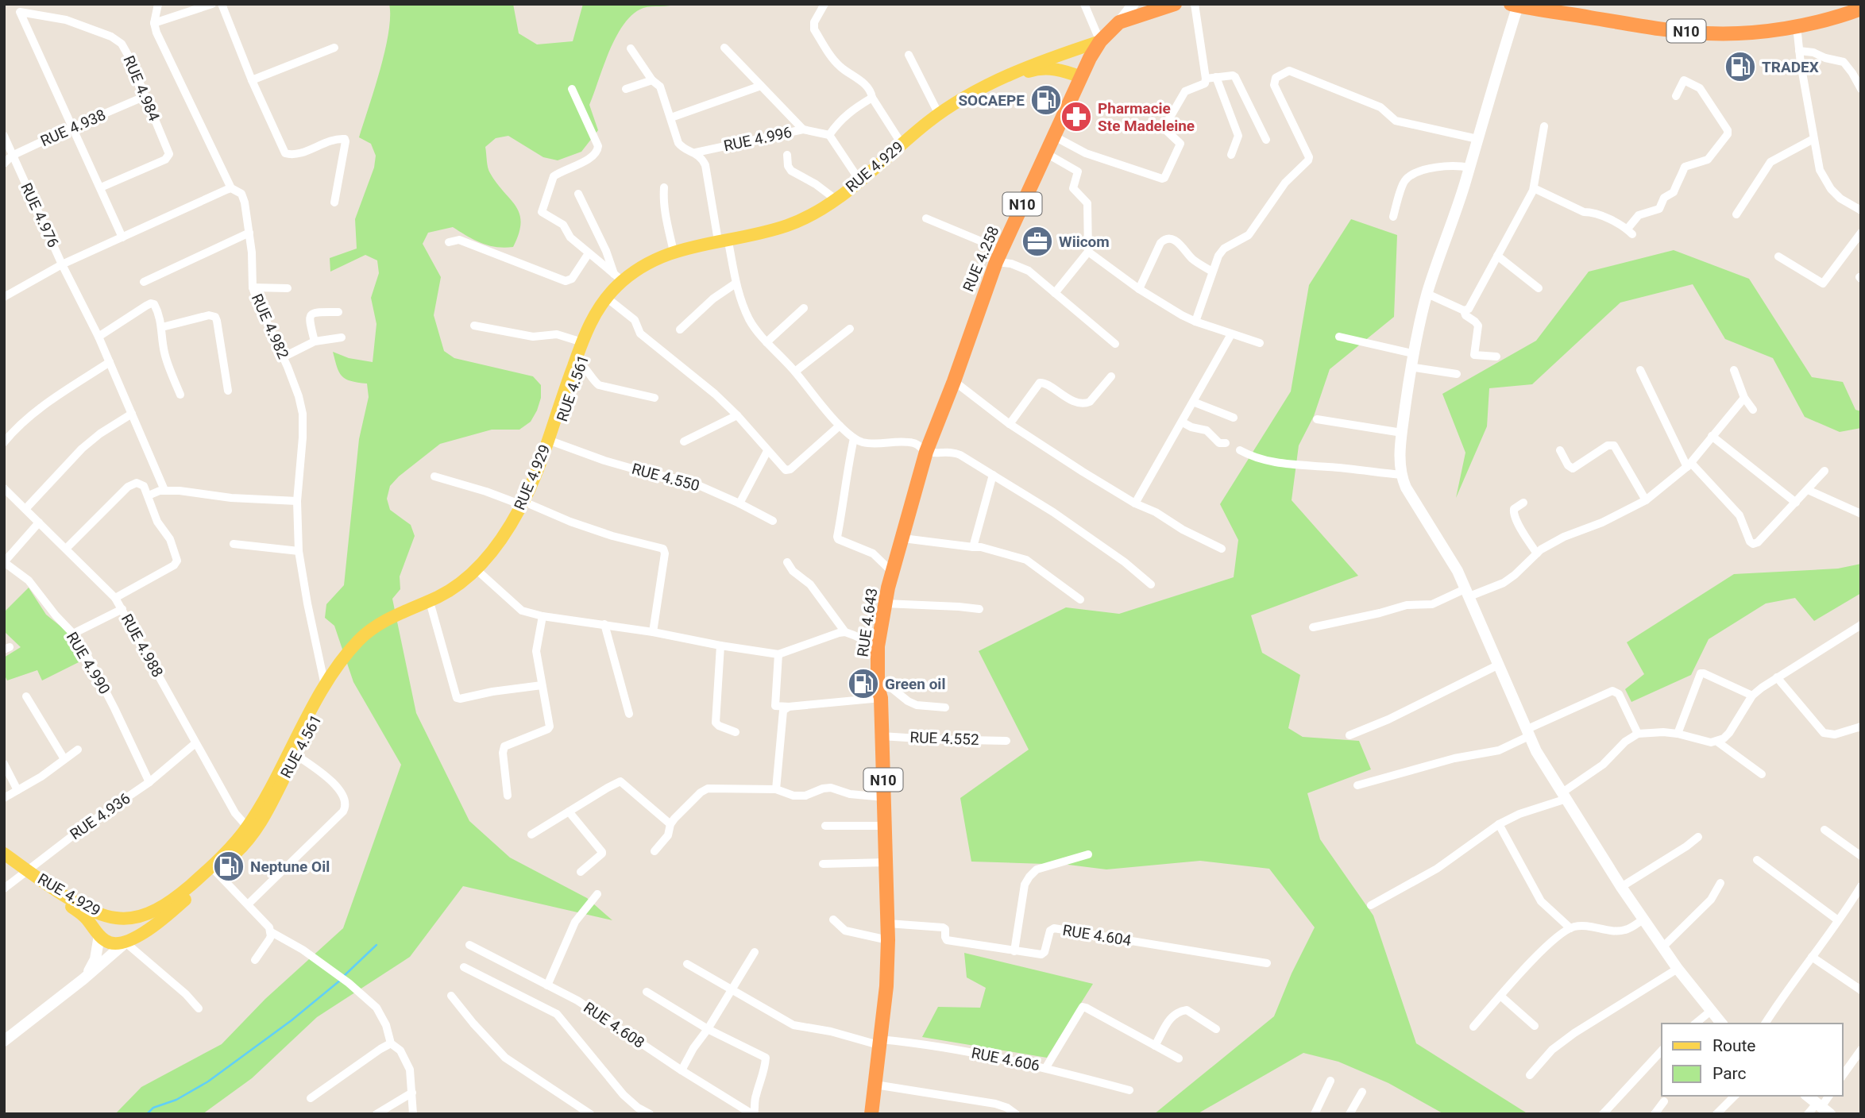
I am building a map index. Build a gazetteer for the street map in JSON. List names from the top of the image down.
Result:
{
  "streets": {
    "highway": ["N10", "RUE 4.258", "RUE 4.643"],
    "main road": ["RUE 4.929", "RUE 4.561"],
    "street": [
      "RUE 4.984",
      "RUE 4.938",
      "RUE 4.996",
      "RUE 4.976",
      "RUE 4.982",
      "RUE 4.550",
      "RUE 4.988",
      "RUE 4.990",
      "RUE 4.552",
      "RUE 4.936",
      "RUE 4.604",
      "RUE 4.608",
      "RUE 4.606"
    ]
  },
  "crossings": [
    ["RUE 4.984", "RUE 4.938"],
    ["RUE 4.938", "RUE 4.976"],
    ["RUE 4.929", "RUE 4.258"],
    ["RUE 4.929", "RUE 4.982"],
    ["RUE 4.929", "RUE 4.561"],
    ["RUE 4.929", "RUE 4.988"],
    ["RUE 4.929", "RUE 4.936"],
    ["RUE 4.258", "RUE 4.561"],
    ["RUE 4.258", "RUE 4.643"],
    ["RUE 4.561", "RUE 4.550"],
    ["RUE 4.643", "RUE 4.552"],
    ["RUE 4.643", "RUE 4.604"],
    ["RUE 4.643", "RUE 4.606"],
    ["RUE 4.988", "RUE 4.936"],
    ["RUE 4.990", "RUE 4.936"]
  ],
  "places": {
    "fuel station": [
      "TRADEX",
      "SOCAEPE",
      "Green oil",
      "Neptune Oil"
    ],
    "pharmacy": ["Pharmacie Ste Madeleine"],
    "office": ["Wiicom"]
  },
  "legend": ["Route", "Parc"]
}
